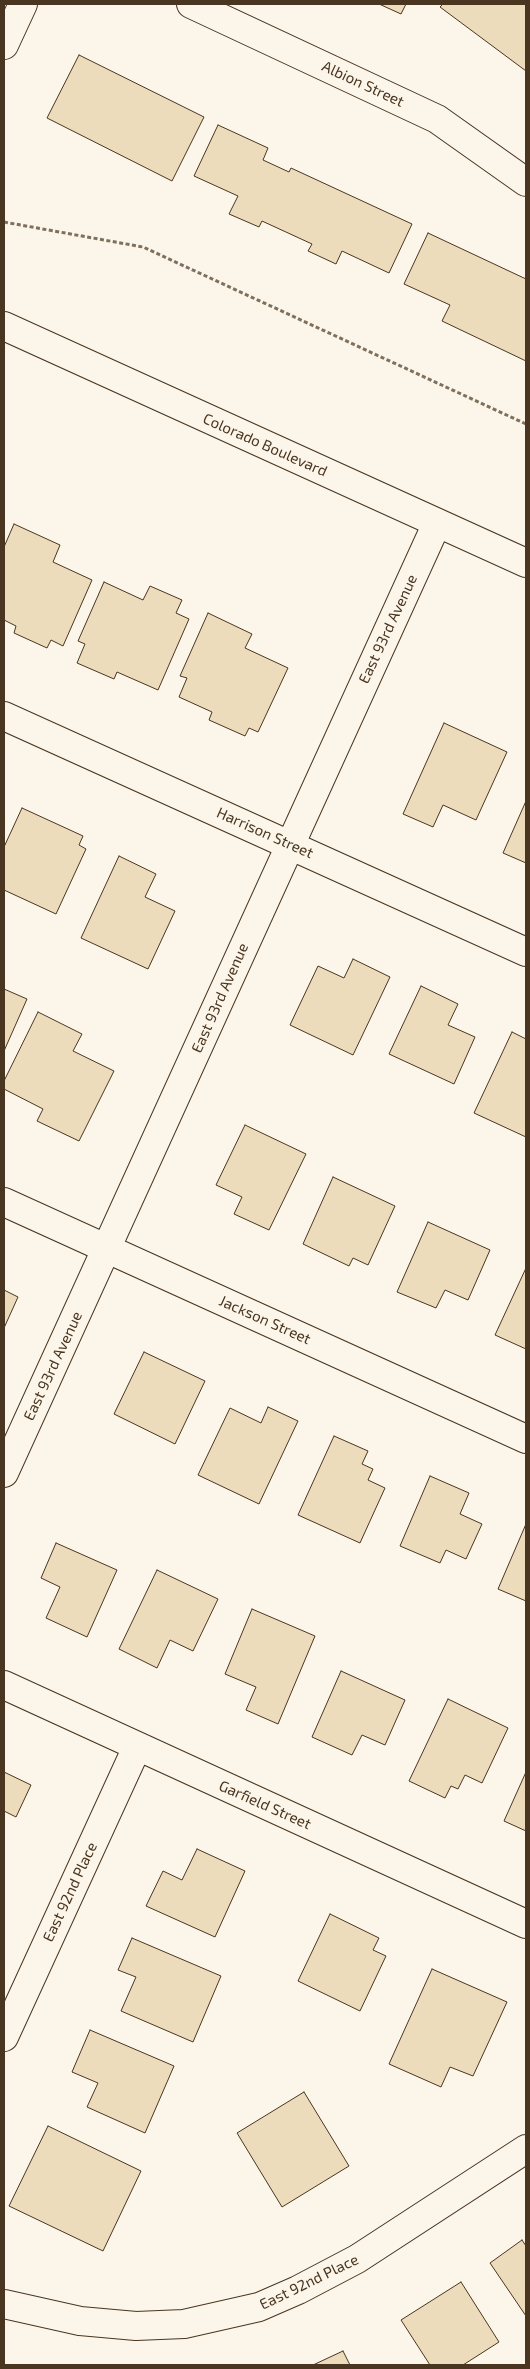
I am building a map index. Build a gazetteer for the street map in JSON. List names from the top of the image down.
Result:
{
  "streets": {
    "street": [
      "Albion Street",
      "Colorado Boulevard",
      "East 93rd Avenue",
      "Harrison Street",
      "Jackson Street",
      "Garfield Street",
      "East 92nd Place"
    ]
  },
  "crossings": [
    ["Colorado Boulevard", "East 93rd Avenue"],
    ["East 93rd Avenue", "Harrison Street"],
    ["East 93rd Avenue", "Jackson Street"],
    ["Garfield Street", "East 92nd Place"]
  ]
}
